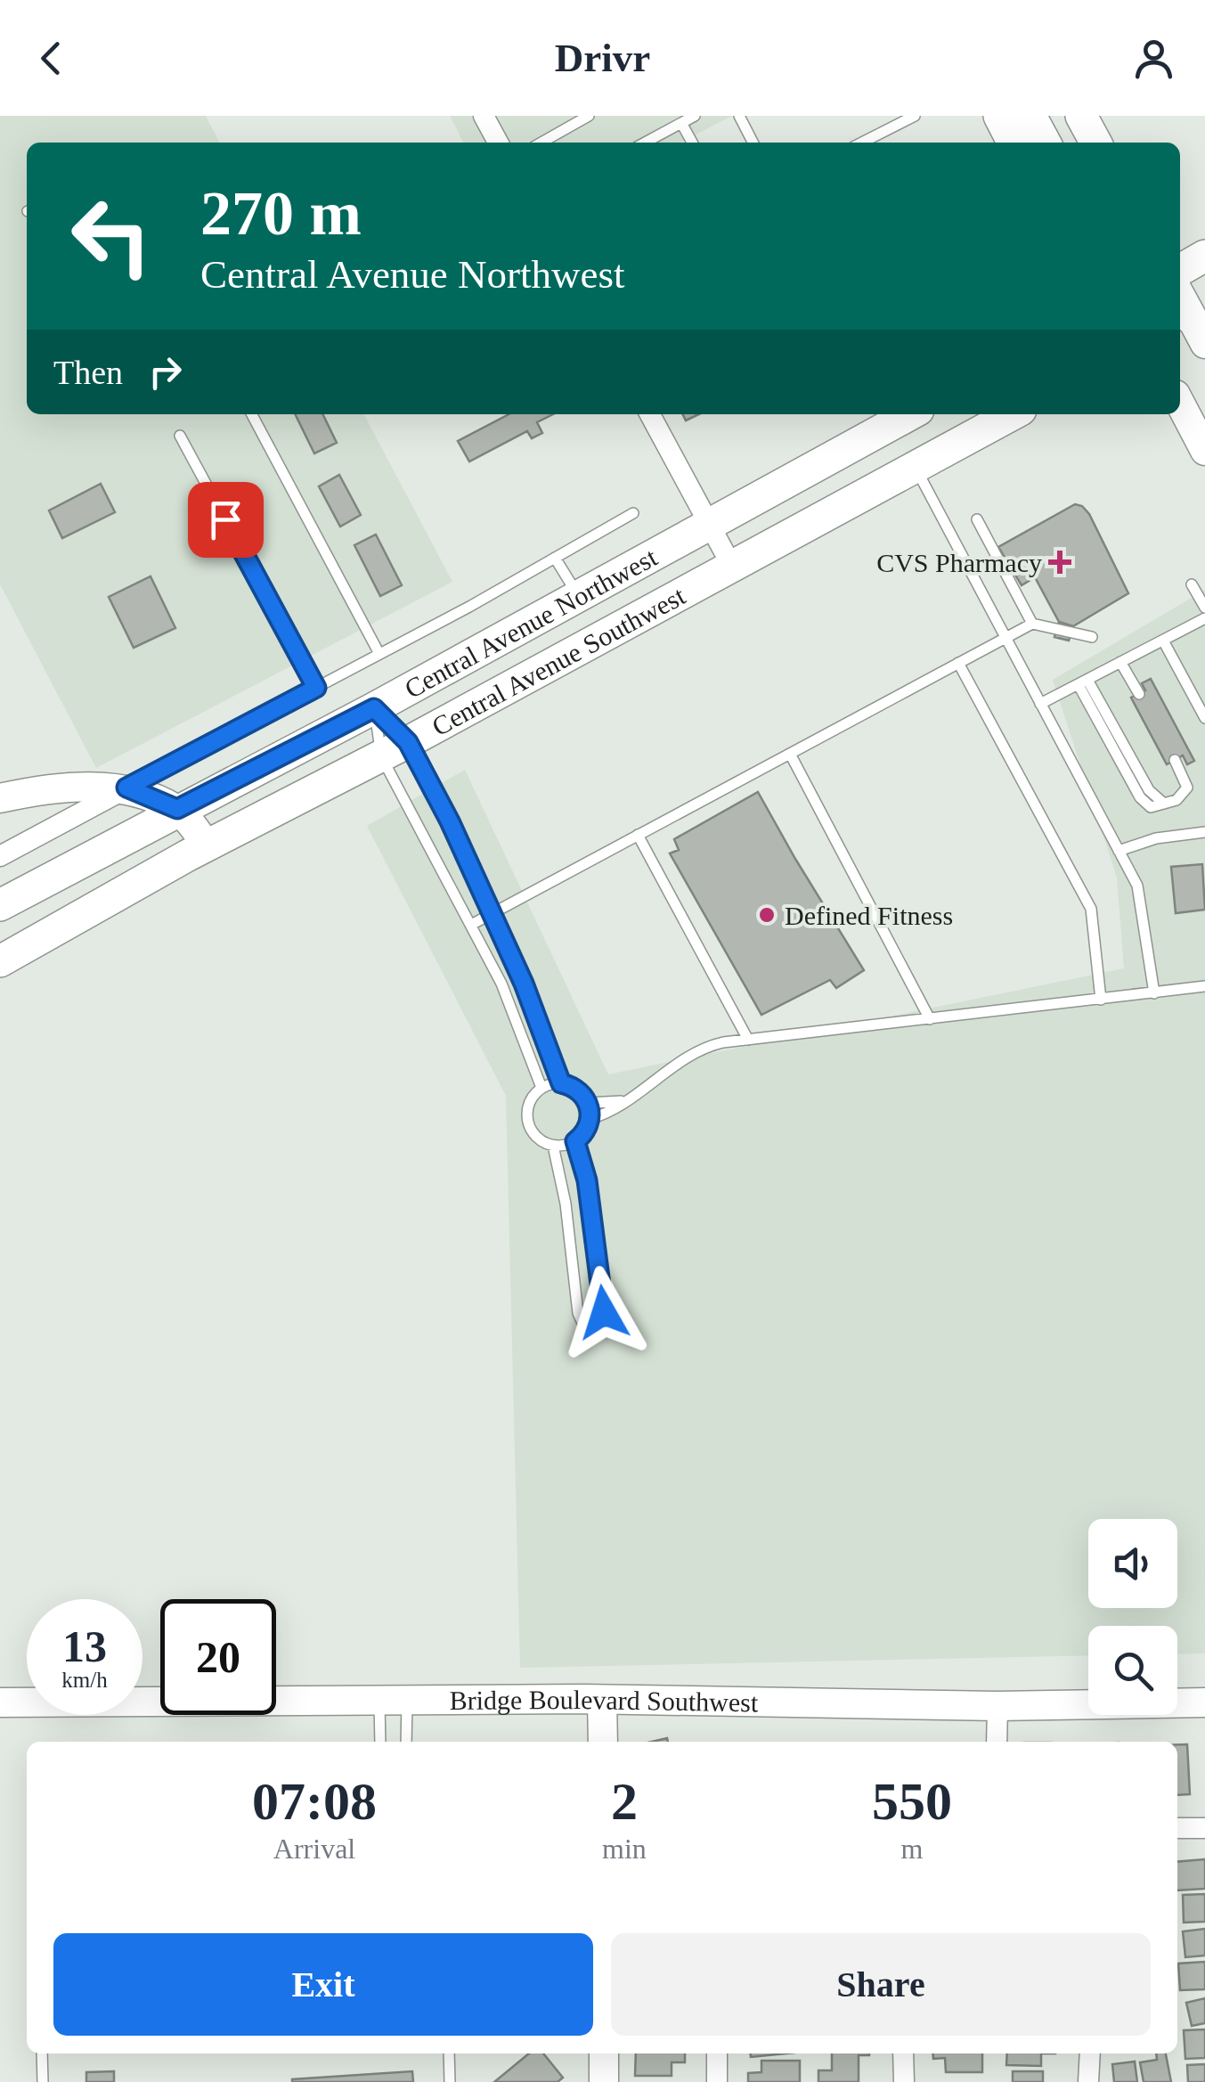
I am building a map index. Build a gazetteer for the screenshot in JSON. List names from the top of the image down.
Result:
{
  "streets": {
    "main road": ["Central Avenue Northwest", "Central Avenue Southwest"],
    "street": ["Bridge Boulevard Southwest"]
  },
  "places": {
    "health": ["CVS Pharmacy"],
    "other": ["Defined Fitness"]
  },
  "page": {
    "header": "Drivr",
    "turn": ["270 m", "Central Avenue Northwest"],
    "then": "Then",
    "speed": "13 km/h",
    "limit": "20",
    "eta": [
      "07:08",
      "Arrival",
      "2",
      "min",
      "550",
      "m"
    ],
    "buttons": ["Exit", "Share"]
  }
}
